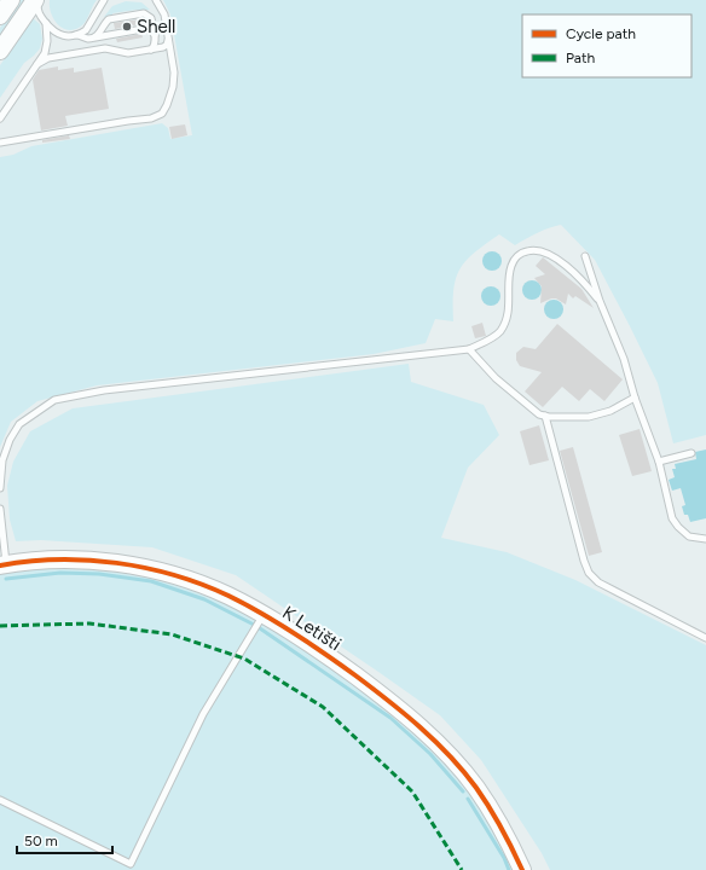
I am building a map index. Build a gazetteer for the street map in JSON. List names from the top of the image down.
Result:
{
  "streets": {
    "street": ["K Letišti"]
  },
  "places": ["Shell"],
  "legend": ["Cycle path", "Path"],
  "scale_bar": "50 m"
}
